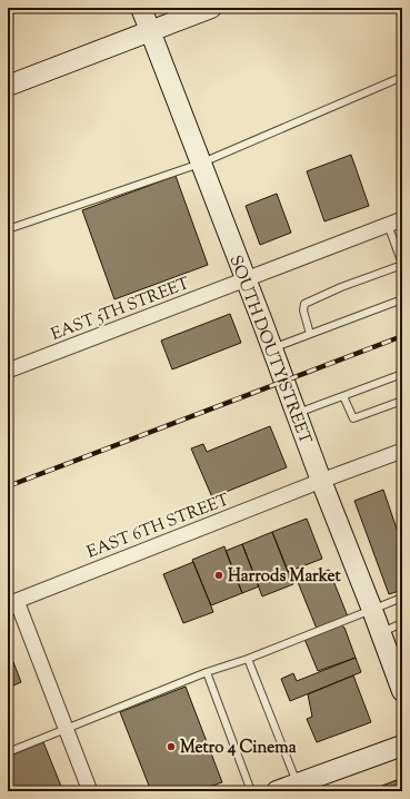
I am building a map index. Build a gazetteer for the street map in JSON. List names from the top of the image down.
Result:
{
  "streets": {
    "street": ["EAST 5TH STREET", "SOUTH DOUTY STREET", "EAST 6TH STREET"]
  },
  "crossings": [
    ["EAST 5TH STREET", "SOUTH DOUTY STREET"],
    ["SOUTH DOUTY STREET", "EAST 6TH STREET"]
  ],
  "places": ["Harrods Market", "Metro 4 Cinema"]
}
